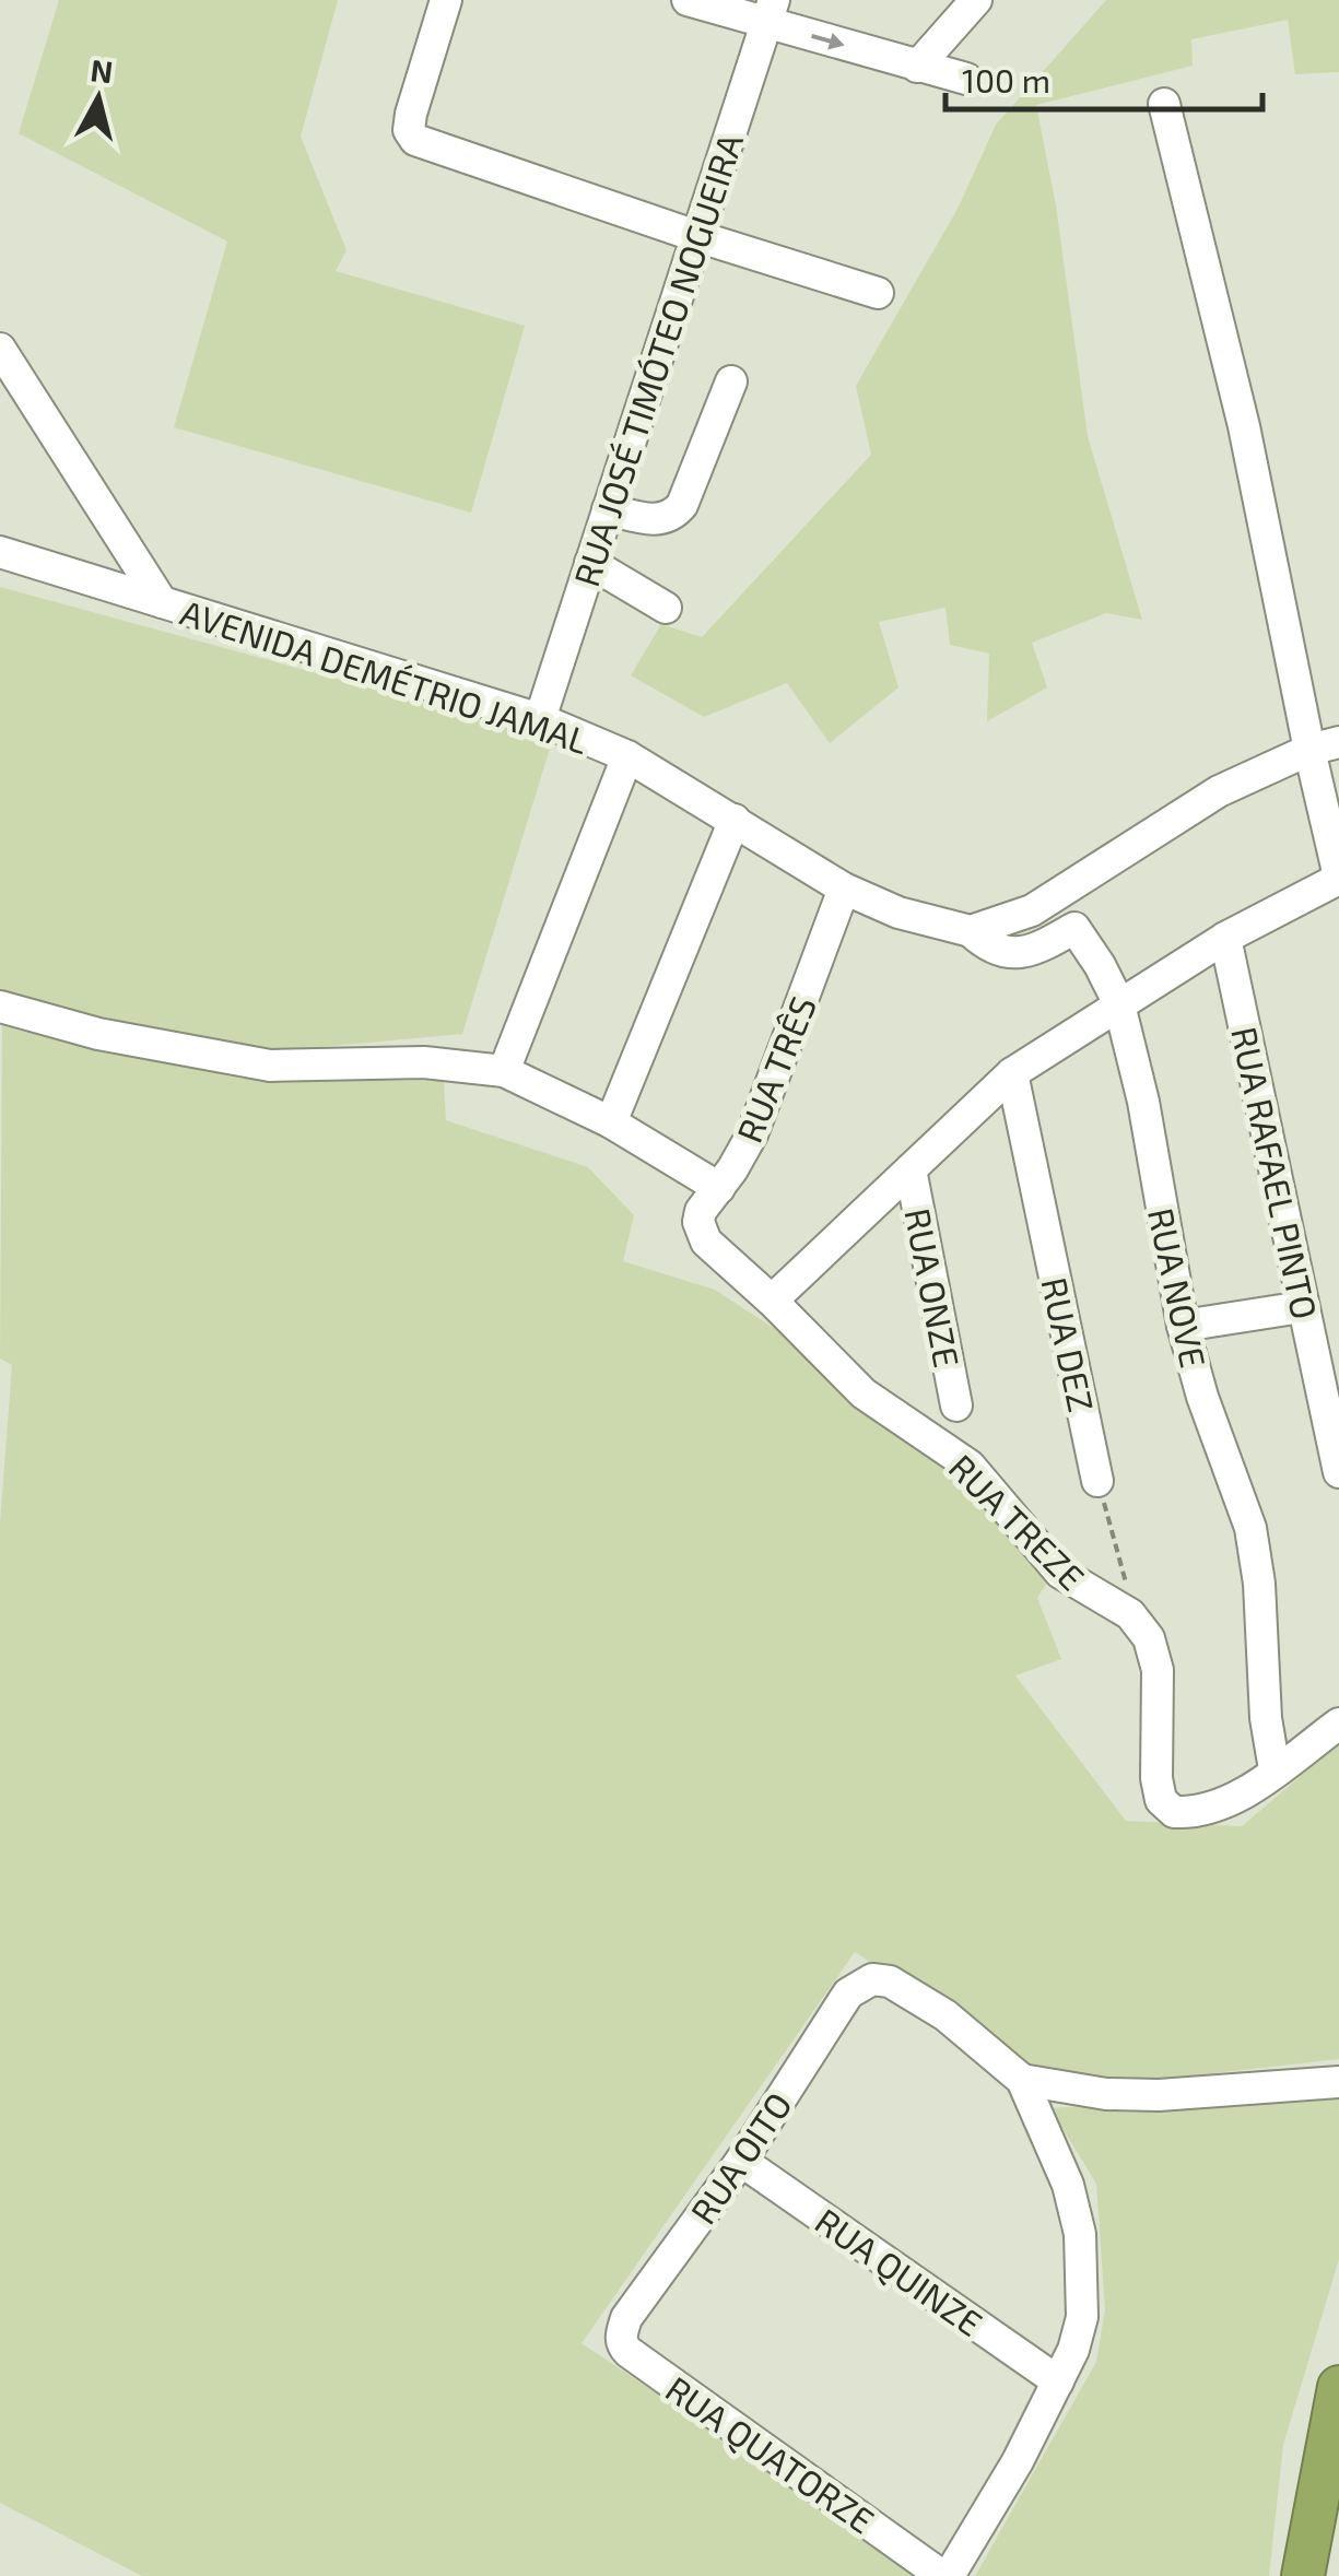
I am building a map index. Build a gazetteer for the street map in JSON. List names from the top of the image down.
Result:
{
  "streets": {
    "street": [
      "RUA JOSÉ TIMÓTEO NOGUEIRA",
      "AVENIDA DEMÉTRIO JAMAL",
      "RUA TRÊS",
      "RUA RAFAEL PINTO",
      "RUA ONZE",
      "RUA NOVE",
      "RUA DEZ",
      "RUA TREZE",
      "RUA OITO",
      "RUA QUINZE",
      "RUA QUATORZE"
    ]
  },
  "crossings": [
    ["RUA JOSÉ TIMÓTEO NOGUEIRA", "AVENIDA DEMÉTRIO JAMAL"],
    ["AVENIDA DEMÉTRIO JAMAL", "RUA TRÊS"],
    ["AVENIDA DEMÉTRIO JAMAL", "RUA NOVE"],
    ["RUA TRÊS", "RUA TREZE"],
    ["RUA OITO", "RUA QUINZE"],
    ["RUA OITO", "RUA QUATORZE"]
  ],
  "scale_bar": "100 m",
  "north": "top"
}
